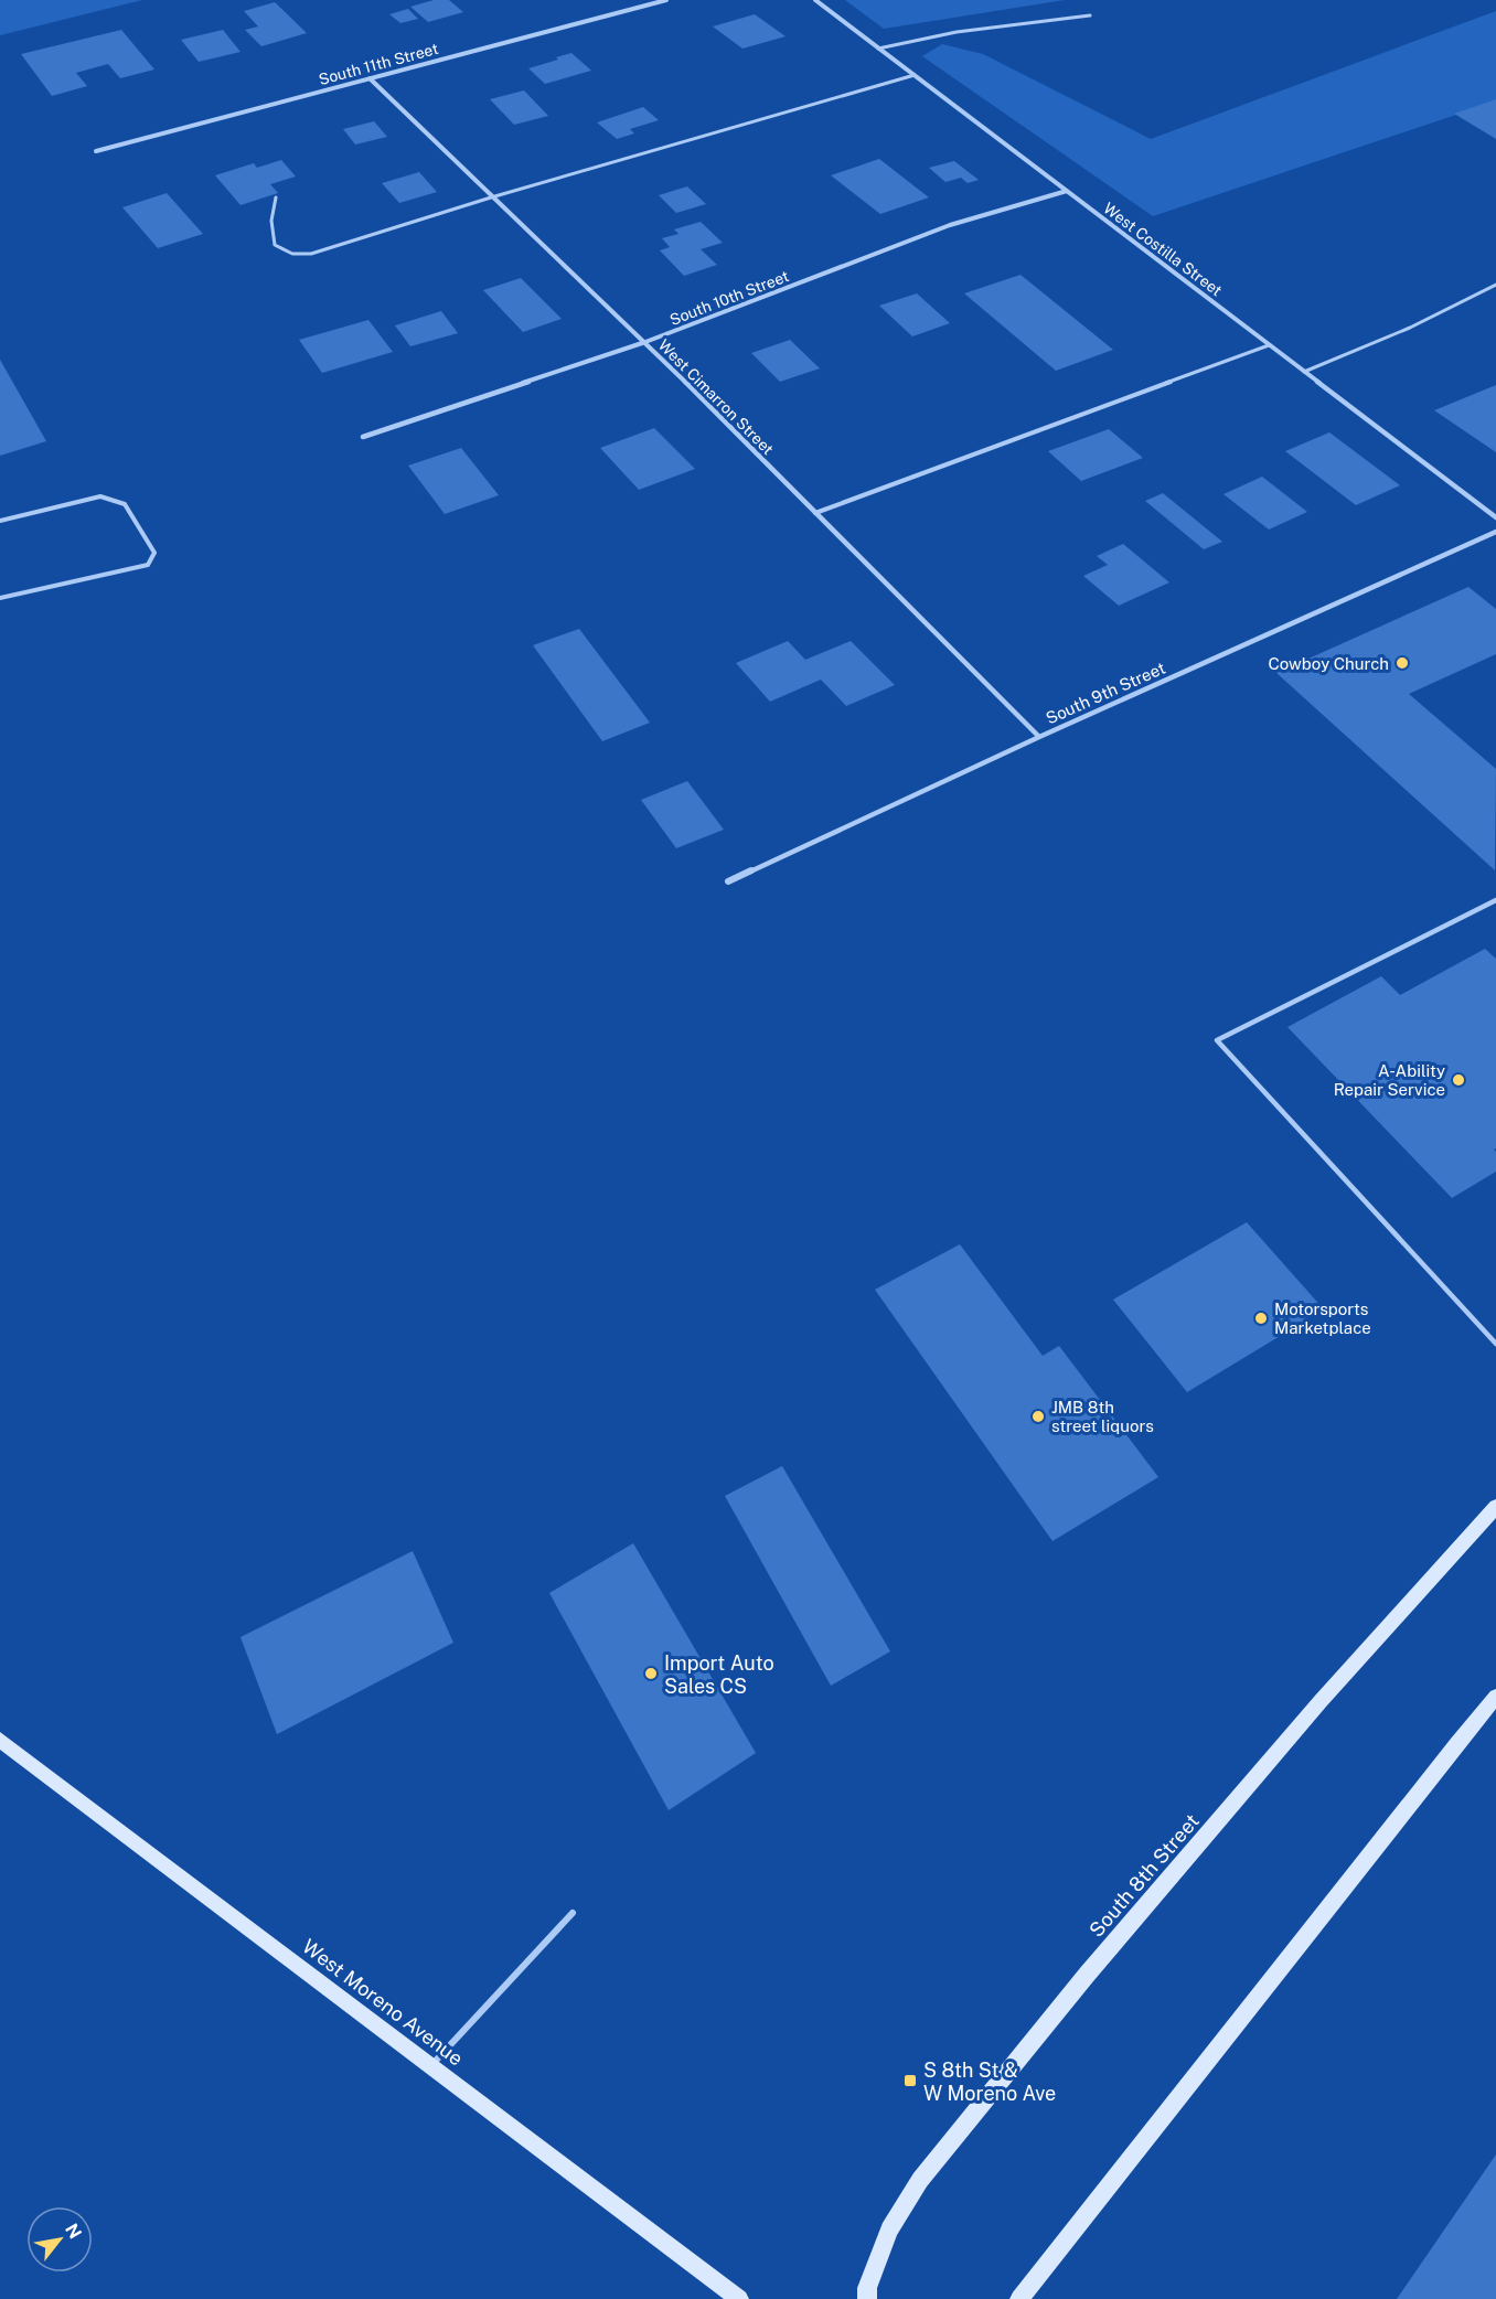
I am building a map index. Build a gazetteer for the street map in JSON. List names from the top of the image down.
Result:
{
  "streets": {
    "main road": ["South 8th Street", "West Moreno Avenue"],
    "street": [
      "South 11th Street",
      "West Costilla Street",
      "South 10th Street",
      "West Cimarron Street",
      "South 9th Street"
    ]
  },
  "crossings": [
    ["South 11th Street", "West Cimarron Street"],
    ["West Costilla Street", "South 10th Street"],
    ["South 10th Street", "West Cimarron Street"],
    ["West Cimarron Street", "South 9th Street"]
  ],
  "places": {
    "other": [
      "Cowboy Church",
      "A-Ability Repair Service",
      "Motorsports Marketplace",
      "JMB 8th street liquors",
      "Import Auto Sales CS"
    ],
    "transit": ["S 8th St & W Moreno Ave"]
  },
  "north": "top right"
}
